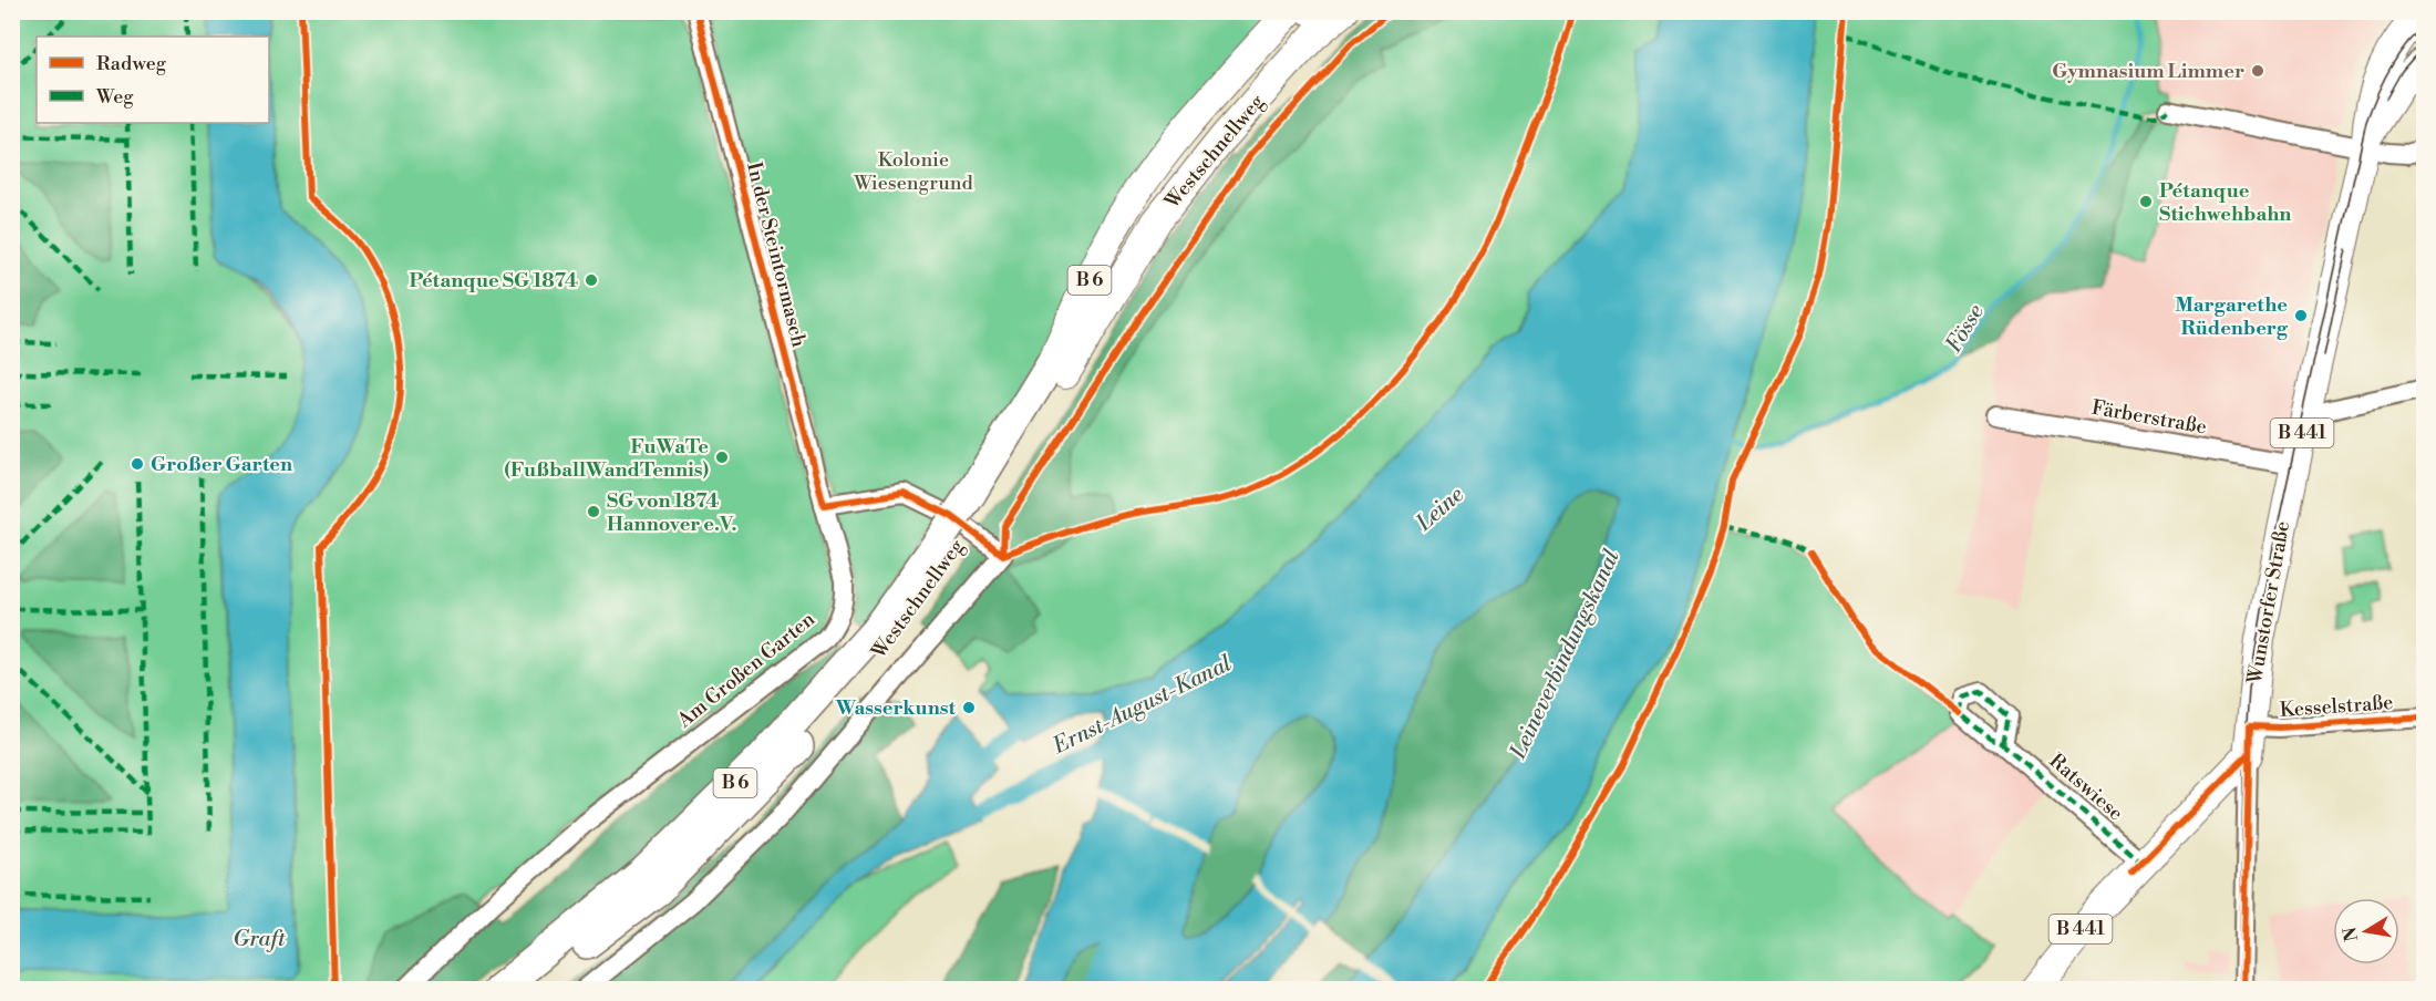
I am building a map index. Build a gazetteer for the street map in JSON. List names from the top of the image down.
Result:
{
  "streets": {
    "highway": ["Westschnellweg", "B 6"],
    "main road": ["B 441", "Wunstorfer Straße"],
    "street": [
      "In der Steintormasch",
      "Färberstraße",
      "Am Großen Garten",
      "Kesselstraße",
      "Ratswiese"
    ]
  },
  "crossings": [
    ["In der Steintormasch", "Am Großen Garten"],
    ["Färberstraße", "Wunstorfer Straße"],
    ["B 441", "Wunstorfer Straße"],
    ["B 441", "Ratswiese"],
    ["Wunstorfer Straße", "Kesselstraße"]
  ],
  "water": [
    "Fösse",
    "Leine",
    "Leineverbindungskanal",
    "Ernst-August-Kanal",
    "Graft"
  ],
  "parks": ["Kolonie Wiesengrund"],
  "places": [
    "Gymnasium Limmer",
    "Pétanque Stichwehbahn",
    "Pétanque SG 1874",
    "Margarethe Rüdenberg",
    "FuWaTe (FußballWandTennis)",
    "Großer Garten",
    "SG von 1874 Hannover e.V.",
    "Wasserkunst"
  ],
  "legend": ["Radweg", "Weg"],
  "north": "left"
}
